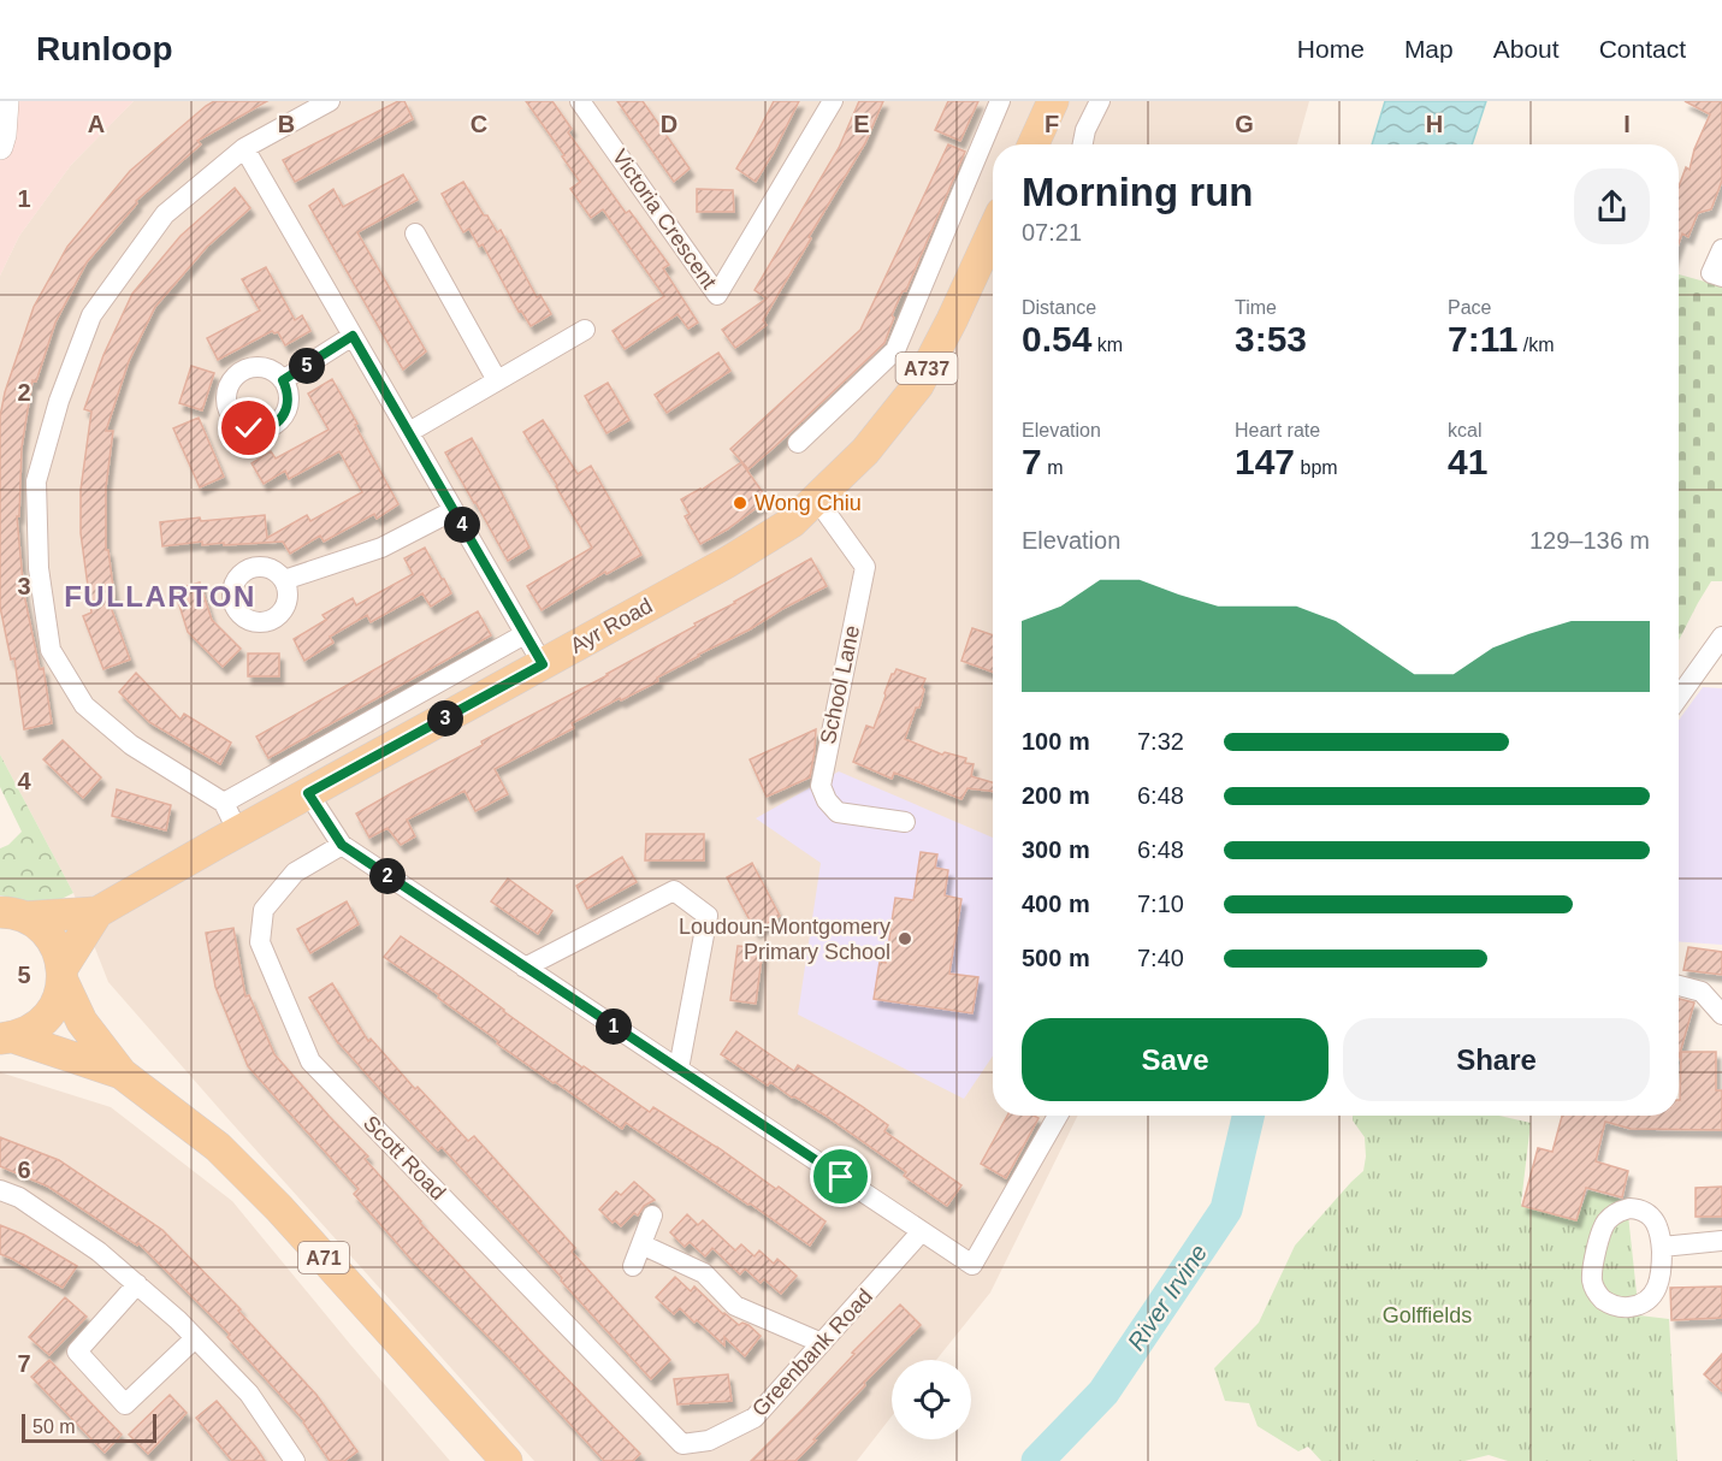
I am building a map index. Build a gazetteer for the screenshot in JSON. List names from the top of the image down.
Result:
{
  "streets": {
    "main road": ["A737", "Ayr Road", "A71"],
    "street": [
      "Victoria Crescent",
      "School Lane",
      "Scott Road",
      "Greenbank Road"
    ]
  },
  "crossings": [
    ["A737", "Ayr Road"],
    ["A737", "School Lane"],
    ["A737", "A71"],
    ["Ayr Road", "School Lane"],
    ["Scott Road", "Greenbank Road"]
  ],
  "districts": ["FULLARTON"],
  "water": ["River Irvine"],
  "parks": ["Golffields"],
  "places": ["Wong Chiu", "Loudoun-Montgomery Primary School"],
  "scale_bar": "50 m",
  "page": {
    "header": "Runloop",
    "nav": [
      "Home",
      "Map",
      "About",
      "Contact"
    ],
    "heading": ["Morning run", "07:21"],
    "stats": [
      ["Distance", "0.54 km"],
      ["Time", "3:53"],
      ["Pace", "7:11 /km"],
      ["Elevation", "7 m"],
      ["Heart rate", "147 bpm"],
      ["kcal", "41"]
    ],
    "pins": [
      "5",
      "4",
      "3",
      "2",
      "1"
    ],
    "chart": ["Elevation", "129–136 m"],
    "list": [
      {
        "name": "100 m",
        "note": "7:32"
      },
      {
        "name": "200 m",
        "note": "6:48"
      },
      {
        "name": "300 m",
        "note": "6:48"
      },
      {
        "name": "400 m",
        "note": "7:10"
      },
      {
        "name": "500 m",
        "note": "7:40"
      }
    ],
    "buttons": ["Save", "Share"],
    "scale": "50 m"
  },
  "grid": {
    "columns": [
      "A",
      "B",
      "C",
      "D",
      "E",
      "F",
      "G",
      "H",
      "I"
    ],
    "rows": [
      "1",
      "2",
      "3",
      "4",
      "5",
      "6",
      "7"
    ]
  }
}
